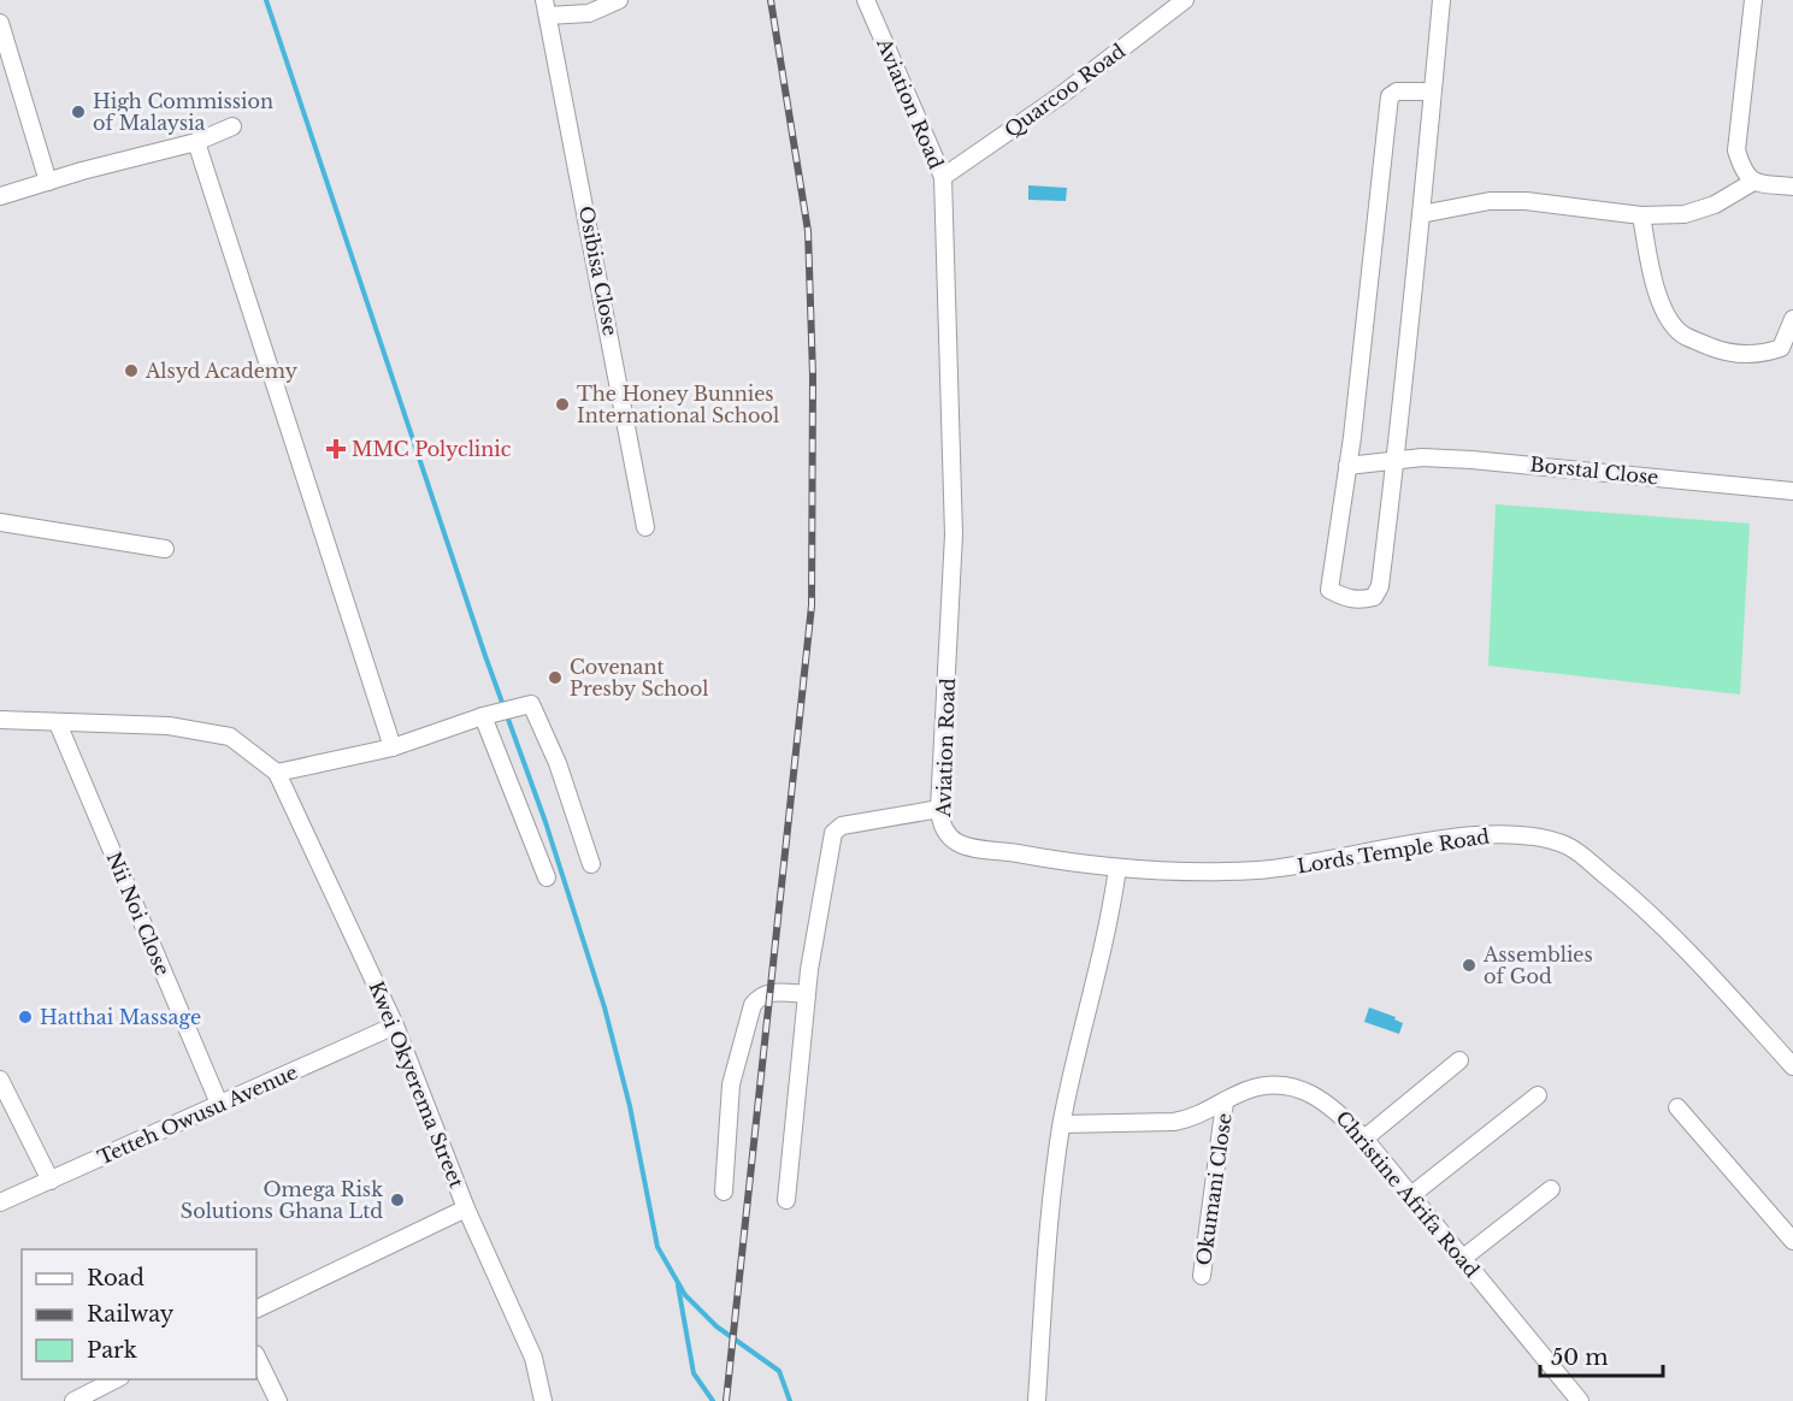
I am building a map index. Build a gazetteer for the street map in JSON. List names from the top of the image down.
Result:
{
  "streets": {
    "street": [
      "Quarcoo Road",
      "Aviation Road",
      "Osibisa Close",
      "Borstal Close",
      "Lords Temple Road",
      "Nii Noi Close",
      "Kwei Okyerema Street",
      "Tetteh Owusu Avenue",
      "Okumani Close",
      "Christine Afrifa Road"
    ]
  },
  "crossings": [
    ["Quarcoo Road", "Aviation Road"],
    ["Aviation Road", "Lords Temple Road"],
    ["Nii Noi Close", "Tetteh Owusu Avenue"],
    ["Kwei Okyerema Street", "Tetteh Owusu Avenue"],
    ["Okumani Close", "Christine Afrifa Road"]
  ],
  "places": {
    "other": [
      "High Commission of Malaysia",
      "Alsyd Academy",
      "The Honey Bunnies International School",
      "Covenant Presby School",
      "Assemblies of God",
      "Hatthai Massage",
      "Omega Risk Solutions Ghana Ltd"
    ],
    "health": ["MMC Polyclinic"]
  },
  "legend": ["Road", "Railway", "Park"],
  "scale_bar": "50 m"
}
